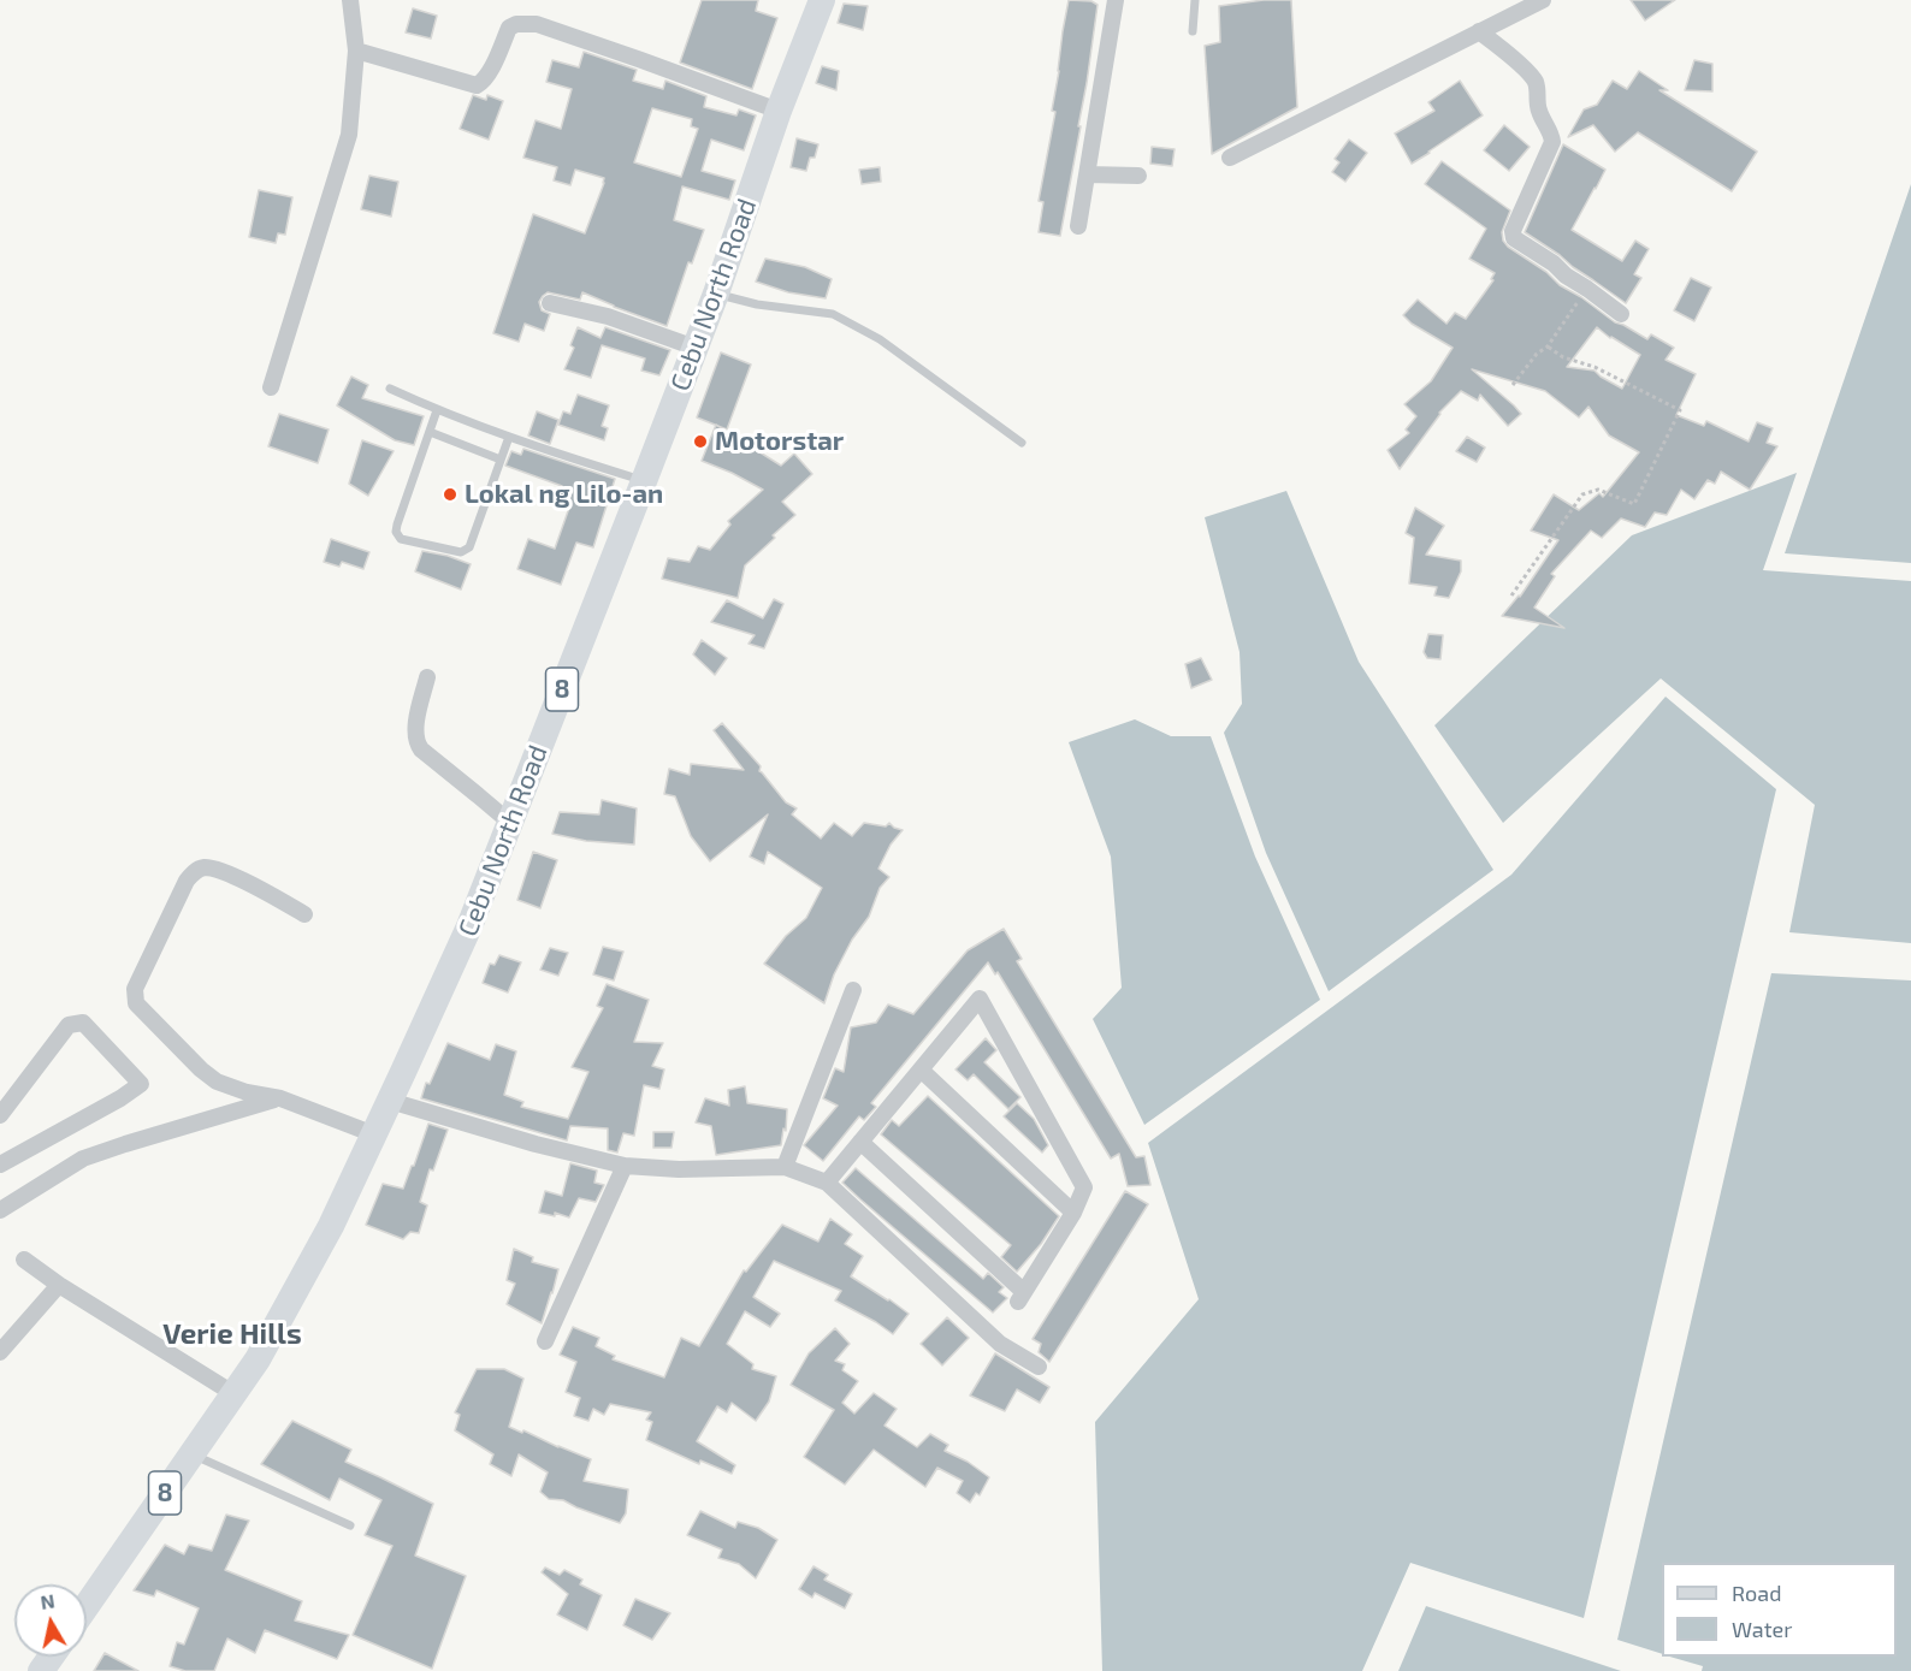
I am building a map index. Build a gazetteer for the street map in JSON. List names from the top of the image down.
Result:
{
  "streets": {
    "main road": ["Cebu North Road", "8"]
  },
  "districts": ["Verie Hills"],
  "places": ["Motorstar", "Lokal ng Lilo-an"],
  "legend": ["Road", "Water"],
  "north": "top"
}
